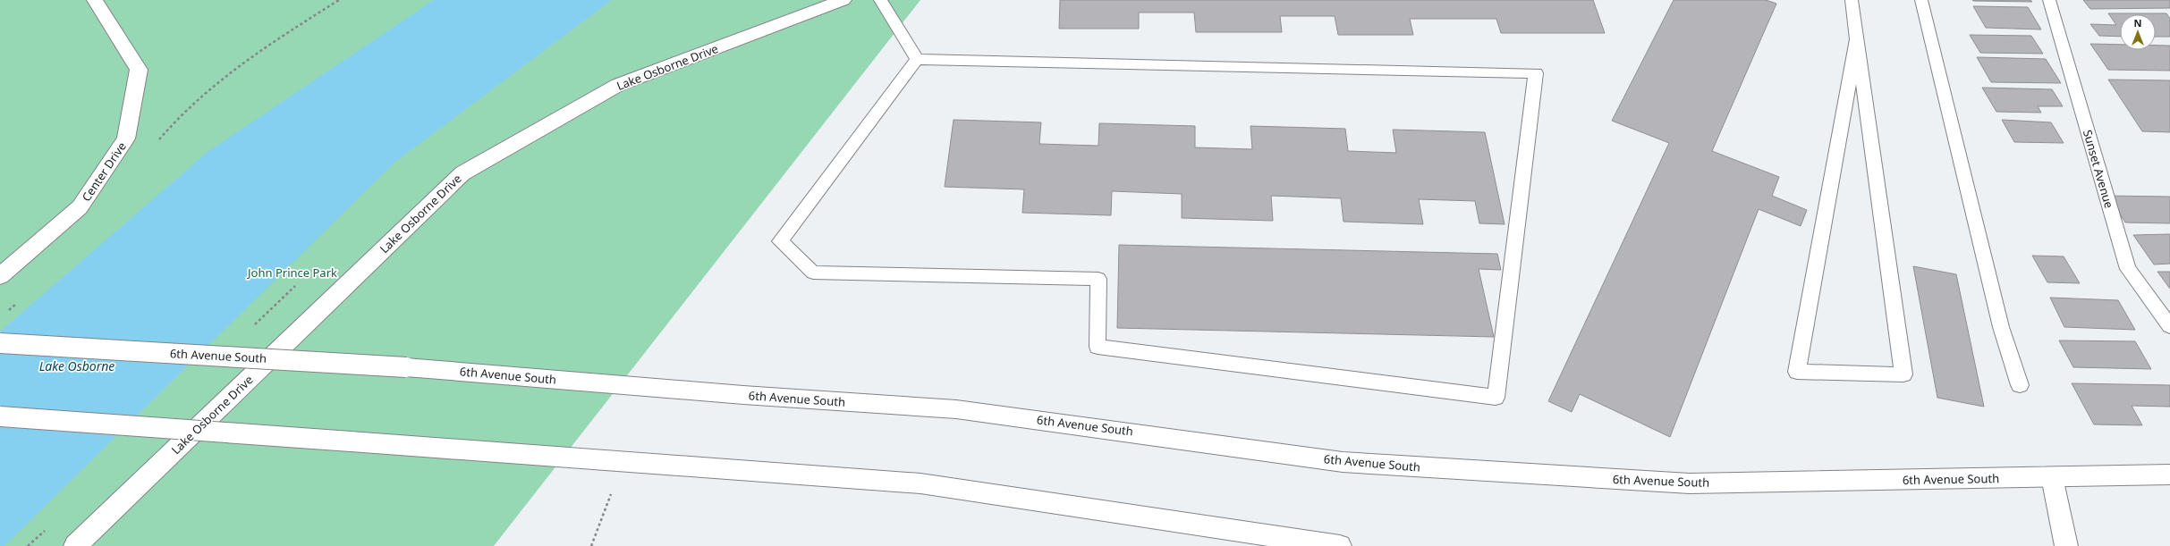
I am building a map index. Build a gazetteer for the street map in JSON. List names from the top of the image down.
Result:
{
  "streets": {
    "street": ["Lake Osborne Drive", "Center Drive", "6th Avenue South"],
    "lane": ["Sunset Avenue"]
  },
  "water": ["Lake Osborne"],
  "parks": ["John Prince Park"],
  "north": "top"
}
